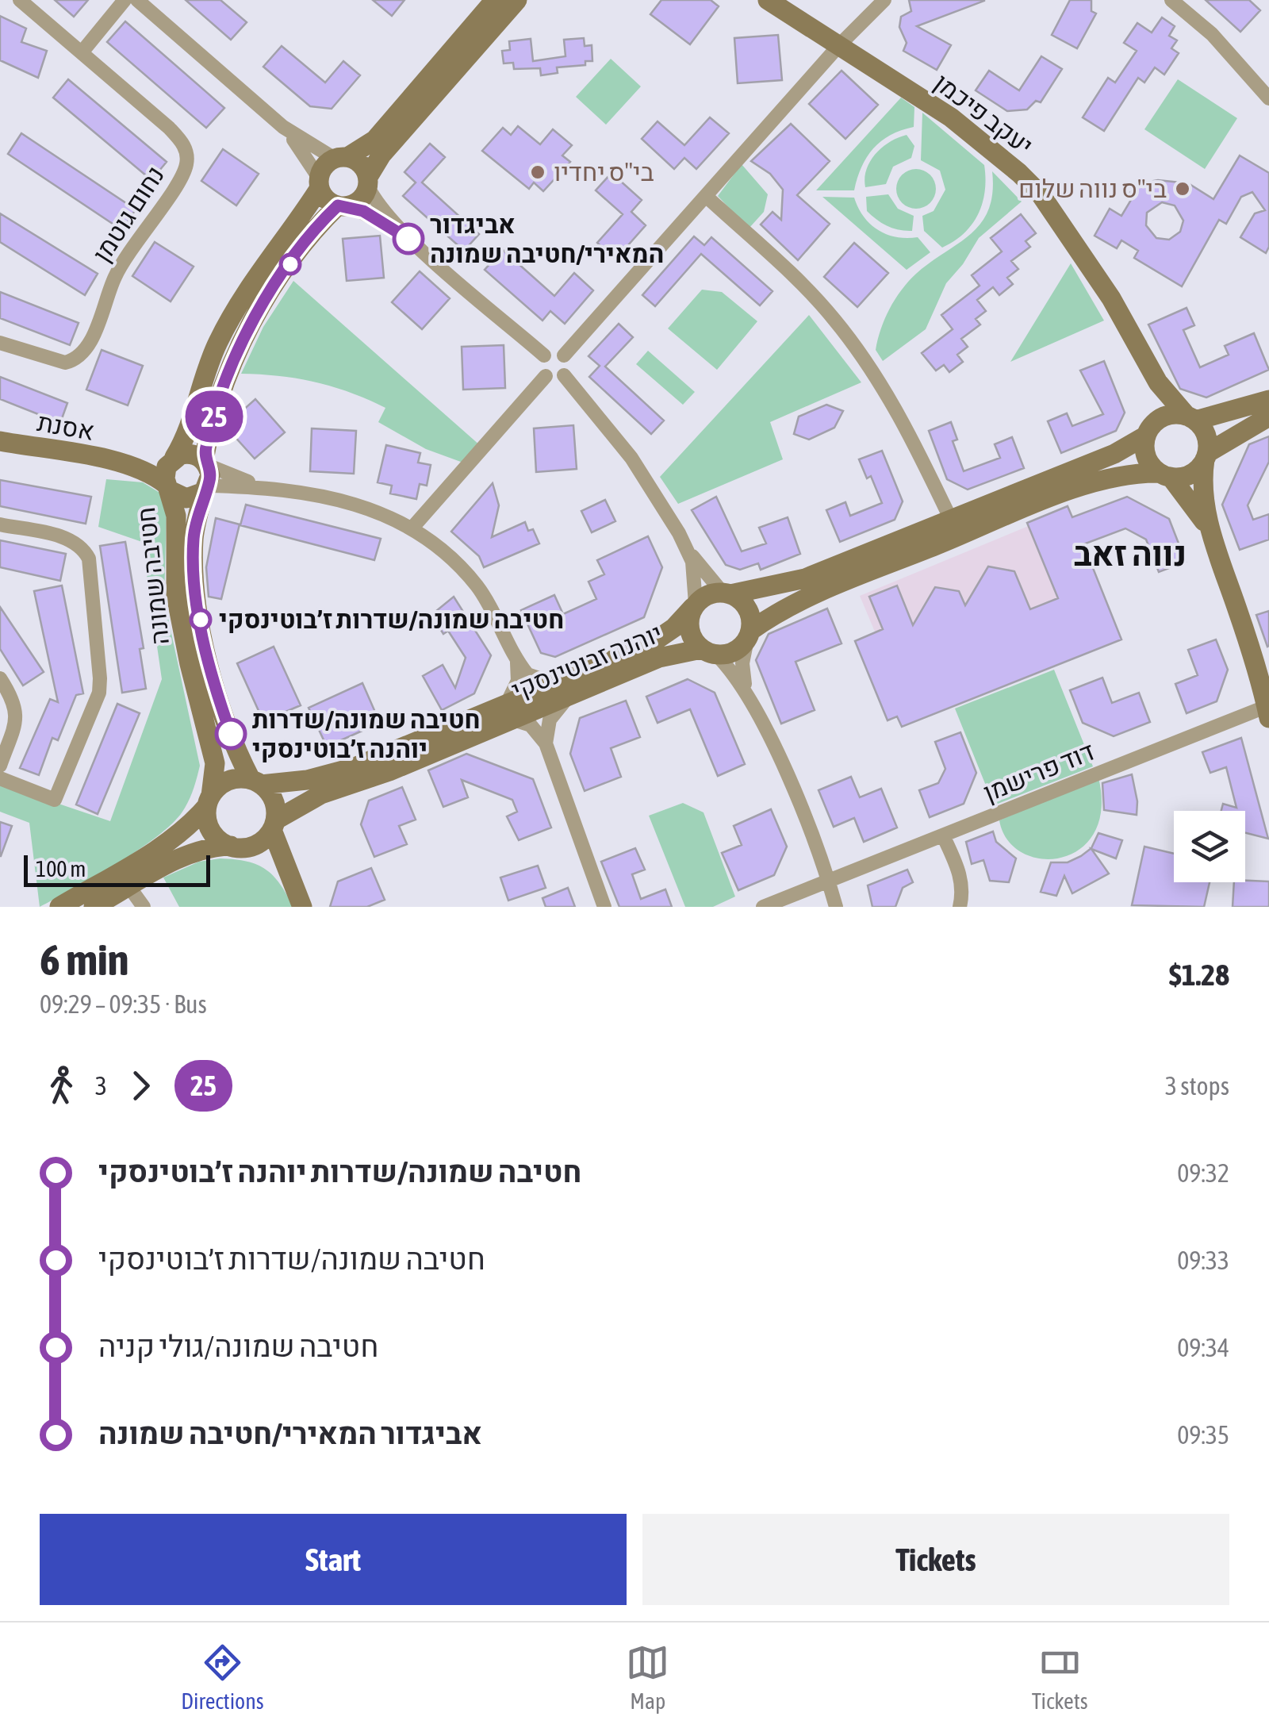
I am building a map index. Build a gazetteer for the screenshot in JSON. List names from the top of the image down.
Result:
{
  "streets": {
    "street": [
      "יעקב פיכמן",
      "נחום גוטמן",
      "אסנת",
      "חטיבה שמונה",
      "יוהנה זבוטינסקי",
      "דוד פרישמן"
    ]
  },
  "crossings": [
    ["אסנת", "חטיבה שמונה"],
    ["חטיבה שמונה", "יוהנה זבוטינסקי"]
  ],
  "districts": ["נווה זאב"],
  "places": [
    "בי\"ס יחדיו",
    "בי\"ס נווה שלום",
    "אביגדור המאירי/חטיבה שמונה",
    "חטיבה שמונה/שדרות ז׳בוטינסקי",
    "חטיבה שמונה/שדרות יוהנה ז׳בוטינסקי"
  ],
  "lines": ["bus line 25"],
  "scale_bar": "100 m",
  "page": {
    "on_map": "25",
    "scale": "100 m",
    "heading": ["6 min", "09:29 – 09:35 · Bus", "$1.28"],
    "legs": ["3", "25", "3 stops"],
    "list": [
      {
        "name": "חטיבה שמונה/שדרות יוהנה ז׳בוטינסקי",
        "value": "09:32"
      },
      {
        "name": "חטיבה שמונה/שדרות ז׳בוטינסקי",
        "value": "09:33"
      },
      {
        "name": "חטיבה שמונה/גולי קניה",
        "value": "09:34"
      },
      {
        "name": "אביגדור המאירי/חטיבה שמונה",
        "value": "09:35"
      }
    ],
    "buttons": ["Start", "Tickets"],
    "tabs": ["Directions", "Map", "Tickets"]
  }
}
